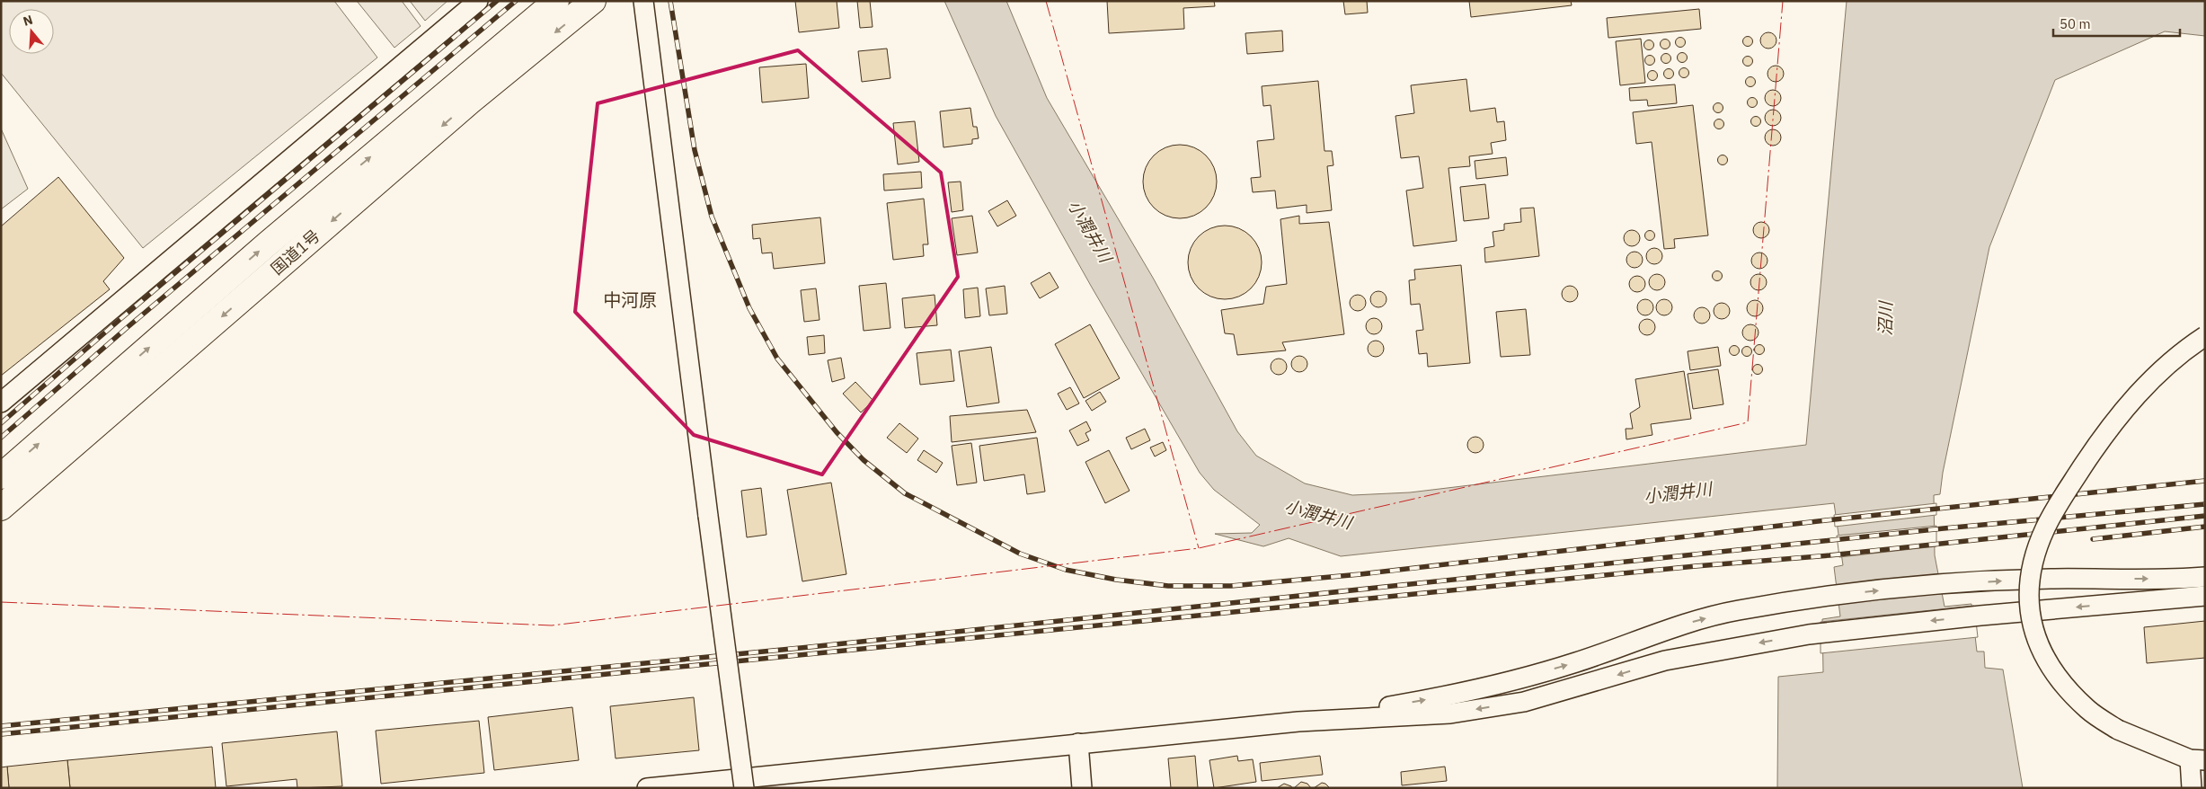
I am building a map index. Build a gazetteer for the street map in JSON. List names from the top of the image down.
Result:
{
  "streets": {
    "highway": ["国道1号"]
  },
  "districts": ["中河原"],
  "water": ["小潤井川", "沼川"],
  "scale_bar": "50 m",
  "north": "top"
}
